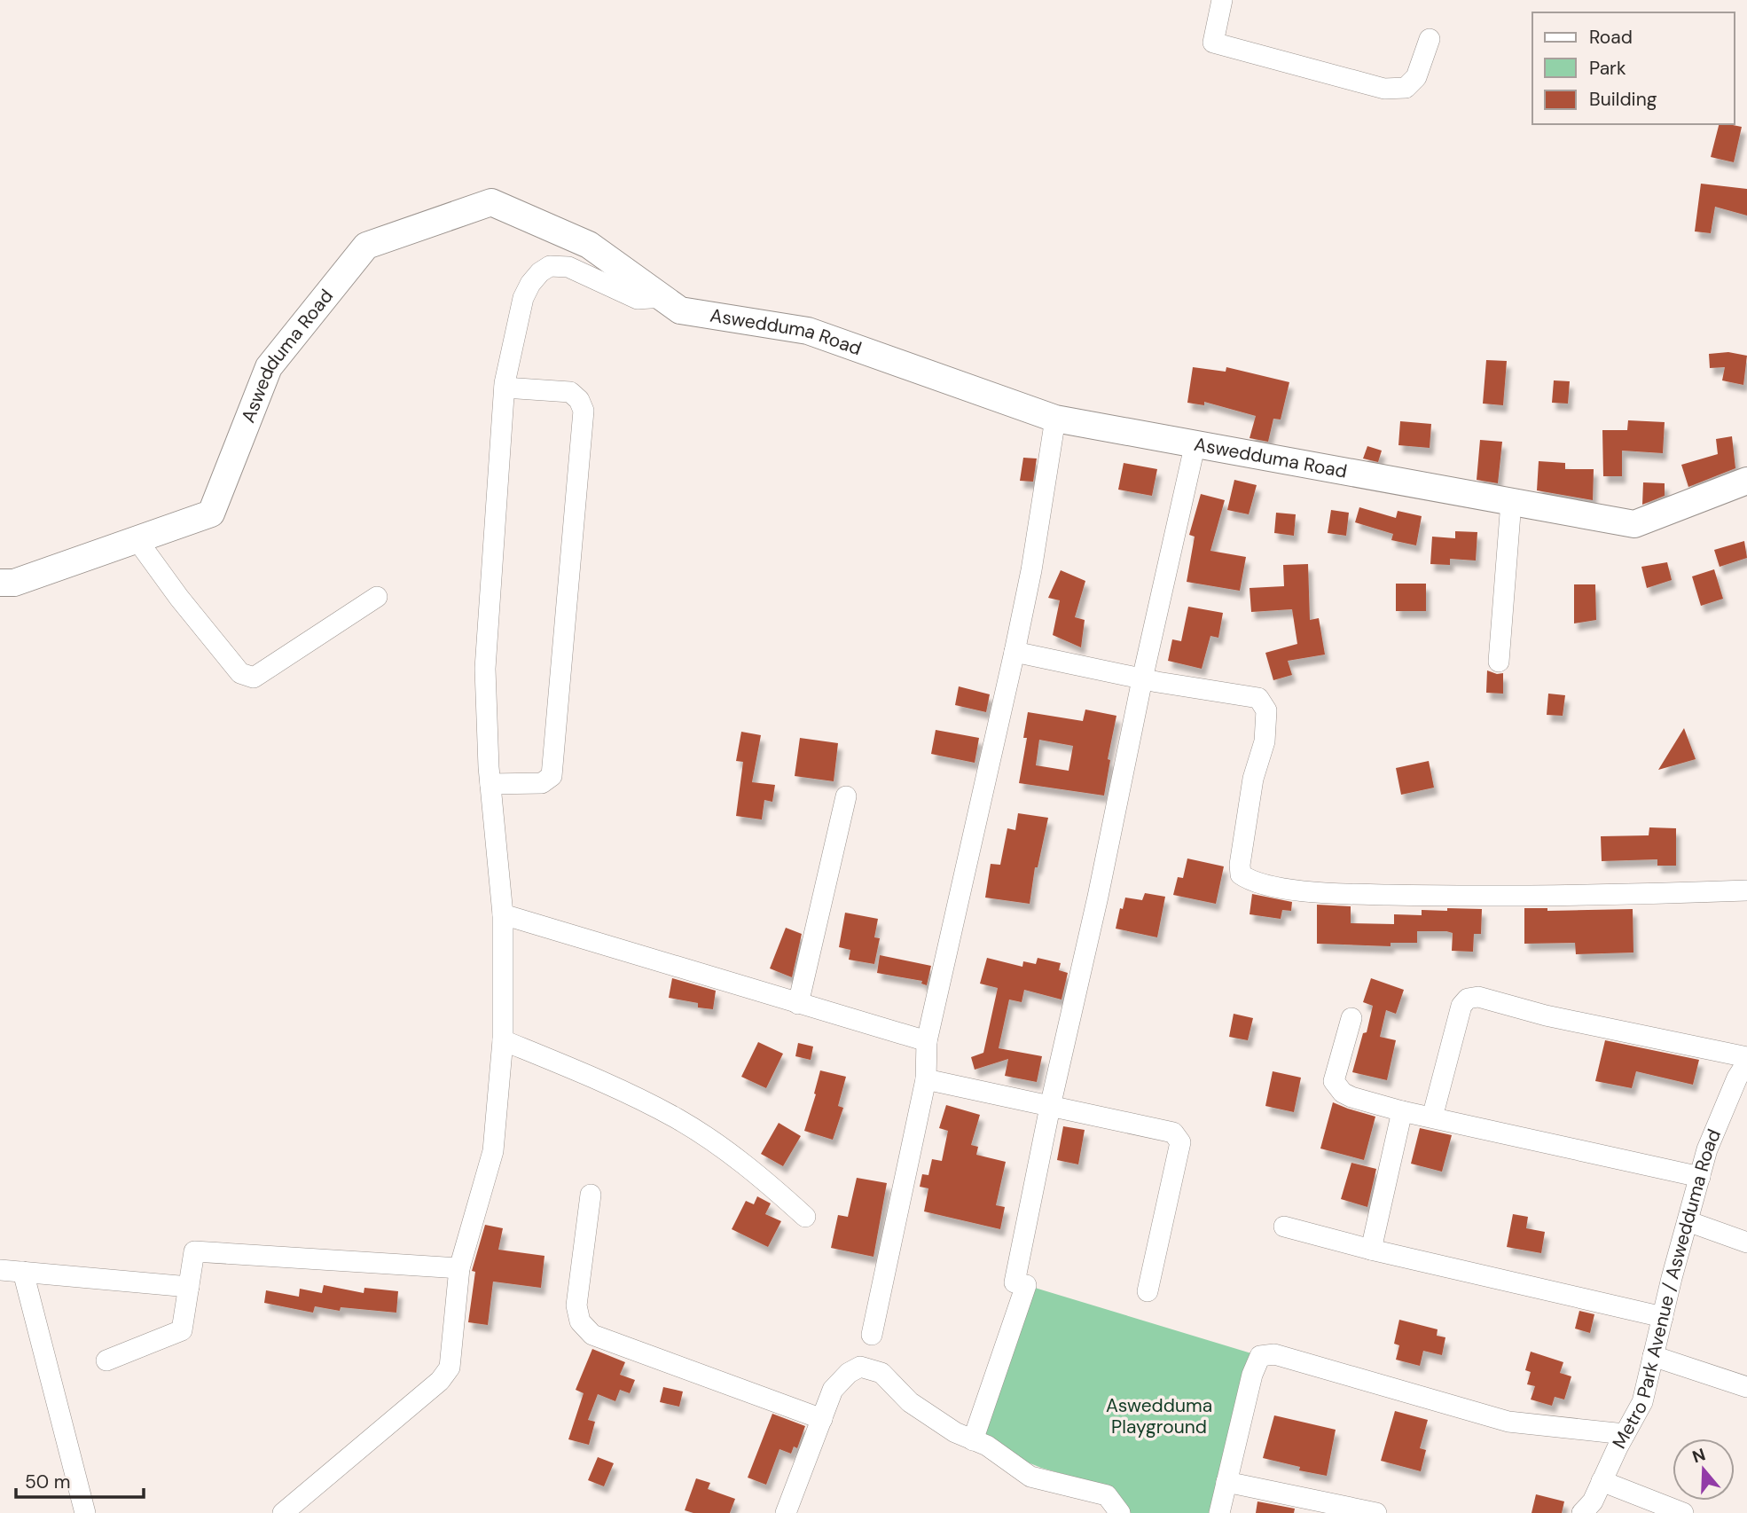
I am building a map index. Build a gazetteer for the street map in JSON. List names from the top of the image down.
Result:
{
  "streets": {
    "street": ["Aswedduma Road", "Metro Park Avenue / Aswedduma Road"]
  },
  "parks": ["Aswedduma Playground"],
  "legend": ["Road", "Park", "Building"],
  "scale_bar": "50 m",
  "north": "top"
}
